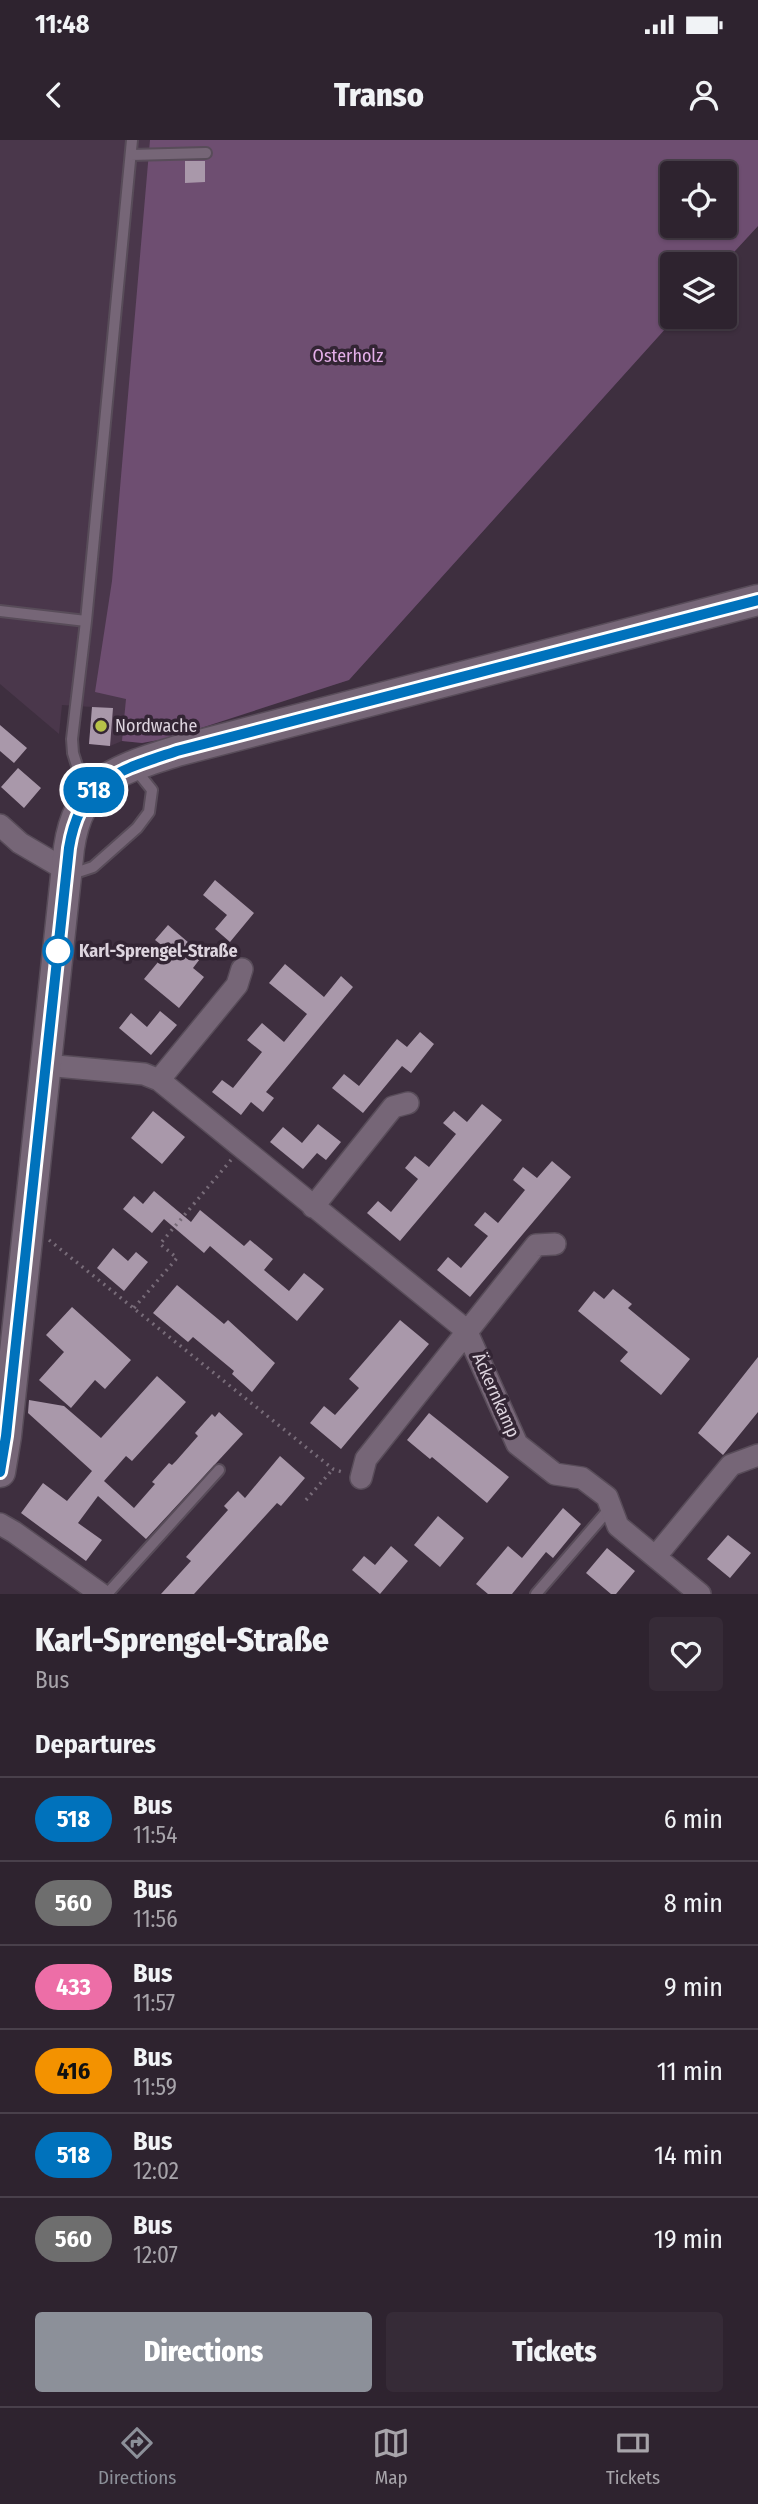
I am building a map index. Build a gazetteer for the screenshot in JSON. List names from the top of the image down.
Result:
{
  "streets": {
    "street": ["Äckernkamp"]
  },
  "parks": ["Osterholz"],
  "places": ["Nordwache", "Karl-Sprengel-Straße"],
  "lines": ["bus line 518"],
  "page": {
    "status": "11:48",
    "header": "Transo",
    "on_map": "518",
    "heading": [
      ["Karl-Sprengel-Straße", "Bus"],
      "Departures"
    ],
    "list": [
      {
        "mark": "518",
        "name": "Bus",
        "note": "11:54",
        "value": "6 min"
      },
      {
        "mark": "560",
        "name": "Bus",
        "note": "11:56",
        "value": "8 min"
      },
      {
        "mark": "433",
        "name": "Bus",
        "note": "11:57",
        "value": "9 min"
      },
      {
        "mark": "416",
        "name": "Bus",
        "note": "11:59",
        "value": "11 min"
      },
      {
        "mark": "518",
        "name": "Bus",
        "note": "12:02",
        "value": "14 min"
      },
      {
        "mark": "560",
        "name": "Bus",
        "note": "12:07",
        "value": "19 min"
      }
    ],
    "buttons": ["Directions", "Tickets"],
    "tabs": ["Directions", "Map", "Tickets"]
  }
}
